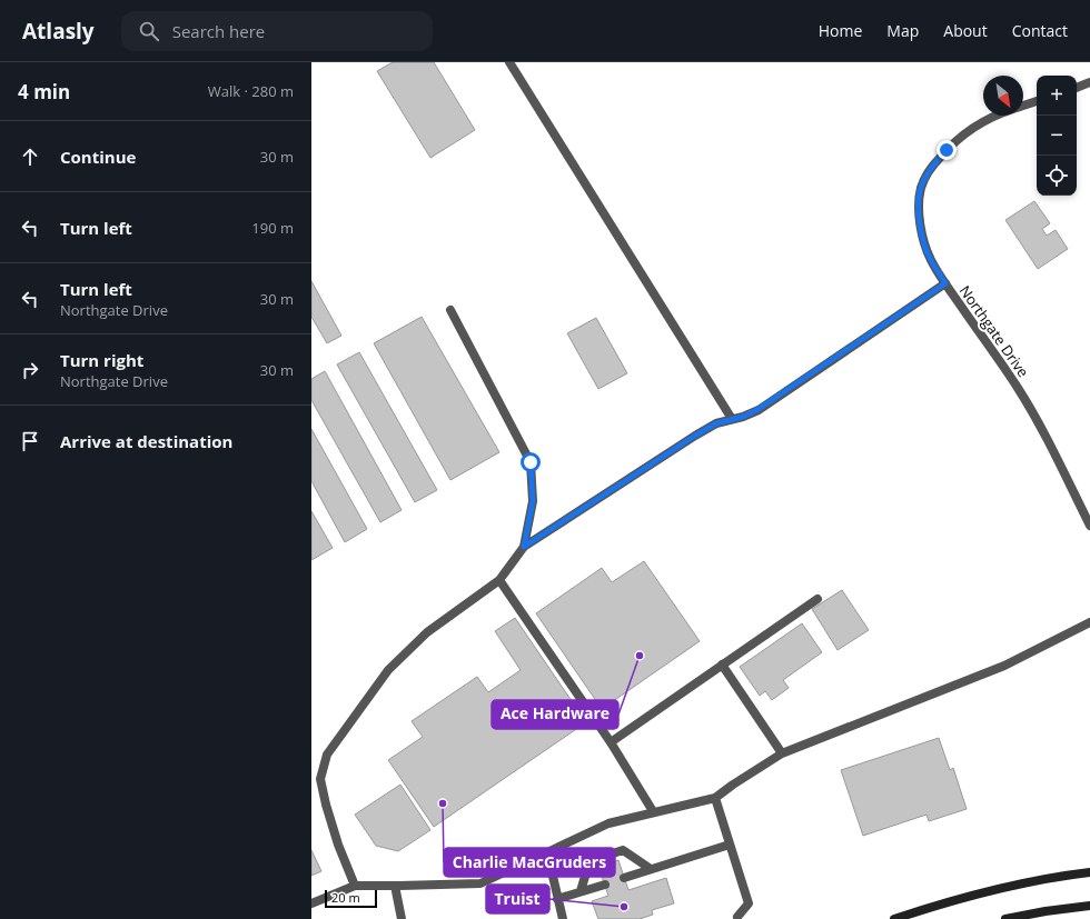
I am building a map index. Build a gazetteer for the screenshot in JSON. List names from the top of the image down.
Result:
{
  "streets": {
    "street": ["Northgate Drive"]
  },
  "places": ["Ace Hardware", "Charlie MacGruders", "Truist"],
  "scale_bar": "20 m",
  "north": "bottom right",
  "page": {
    "header": "Atlasly",
    "search": "Search here",
    "nav": [
      "Home",
      "Map",
      "About",
      "Contact"
    ],
    "heading": ["4 min", "Walk · 280 m"],
    "map_buttons": ["+", "−"],
    "list": [
      ["Continue", "30 m"],
      ["Turn left", "190 m"],
      ["Turn left", "Northgate Drive", "30 m"],
      ["Turn right", "Northgate Drive", "30 m"],
      "Arrive at destination"
    ],
    "scale": "20 m"
  }
}
